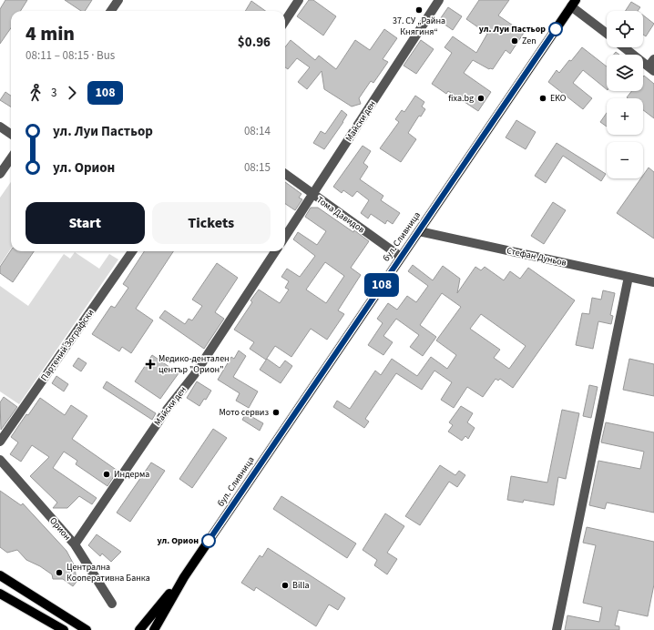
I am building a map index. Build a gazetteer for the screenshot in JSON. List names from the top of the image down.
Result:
{
  "streets": {
    "main road": ["бул. Сливница"],
    "street": [
      "Майски ден",
      "Тома Давидов",
      "Стефан Дуньов",
      "Партений Зографски",
      "Орион"
    ]
  },
  "crossings": [
    ["Майски ден", "Тома Давидов"],
    ["Майски ден", "Орион"],
    ["Тома Давидов", "бул. Сливница"],
    ["бул. Сливница", "Стефан Дуньов"]
  ],
  "places": {
    "other": [
      "37. СУ „Райна Княгиня“",
      "ул. Луи Пастьор",
      "Zen",
      "fixa.bg",
      "EKO",
      "Мото сервиз",
      "Индерма",
      "ул. Орион",
      "Централна Кооперативна Банка",
      "Billa"
    ],
    "health": ["Медико-дентален център \"Орион\""]
  },
  "lines": ["bus line 108"],
  "page": {
    "on_map": "108",
    "map_buttons": ["+", "−"],
    "heading": ["4 min", "08:11 – 08:15 · Bus", "$0.96"],
    "legs": ["3", "108"],
    "list": [
      {
        "name": "ул. Луи Пастьор",
        "value": "08:14"
      },
      {
        "name": "ул. Орион",
        "value": "08:15"
      }
    ],
    "buttons": ["Start", "Tickets"]
  }
}
